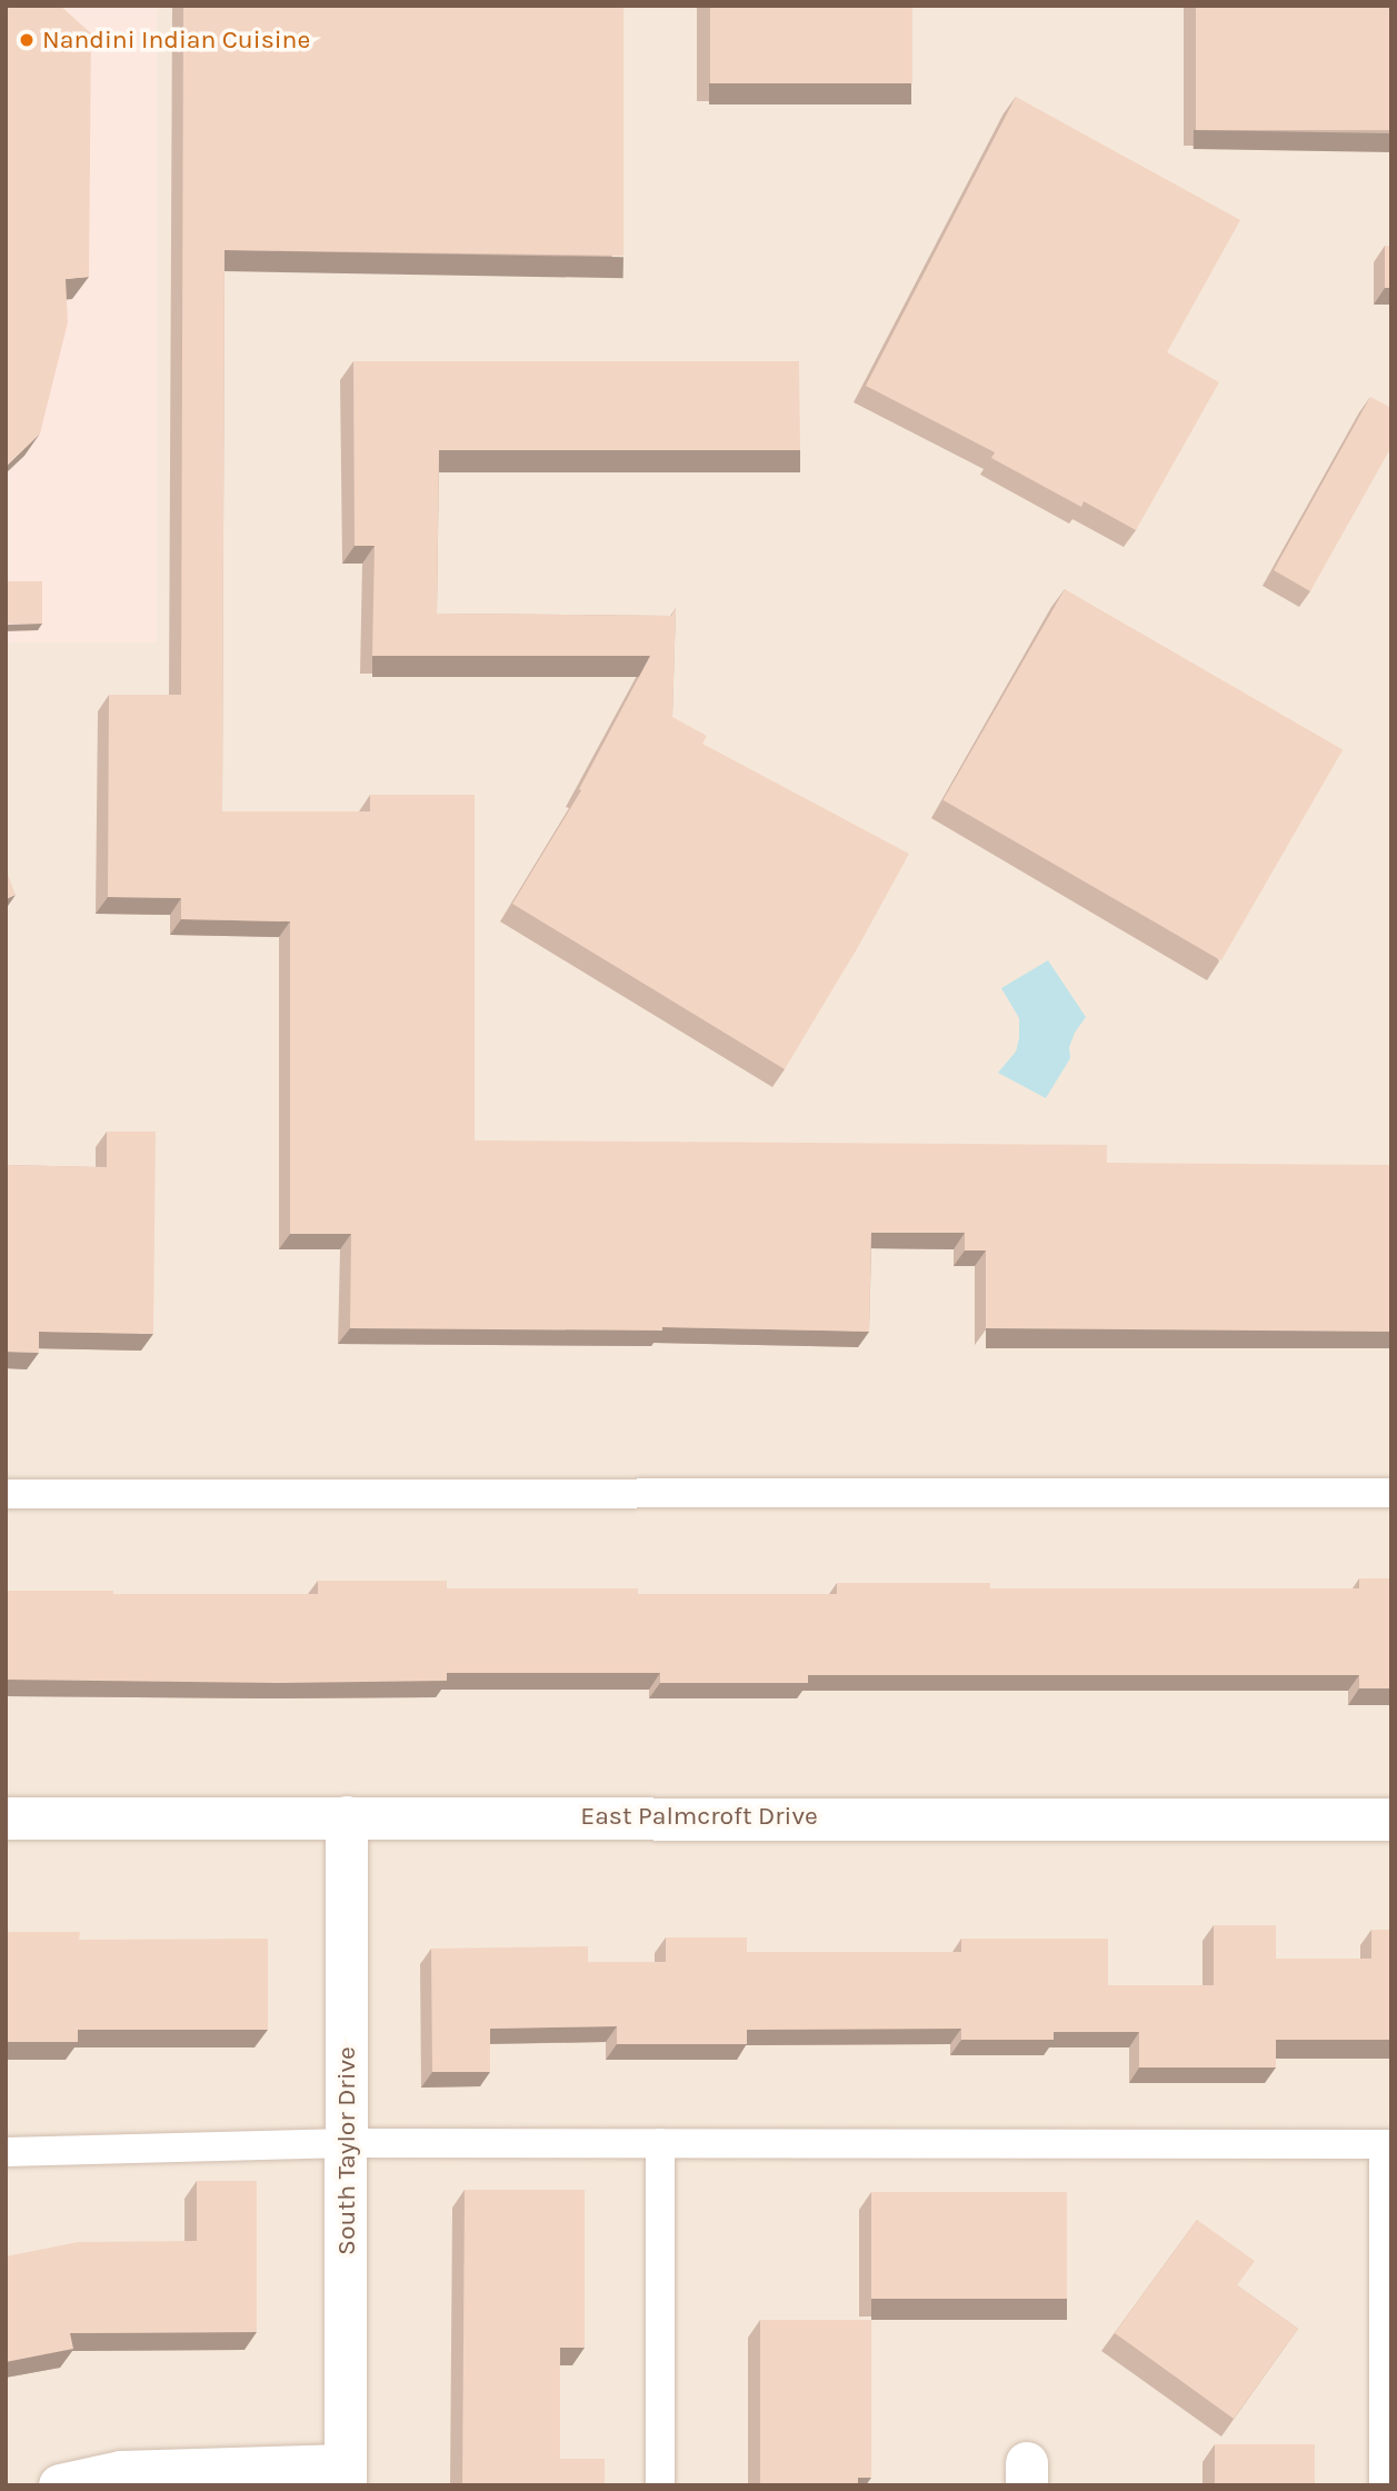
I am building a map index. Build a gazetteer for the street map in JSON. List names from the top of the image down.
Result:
{
  "streets": {
    "street": ["East Palmcroft Drive", "South Taylor Drive"]
  },
  "crossings": [
    ["East Palmcroft Drive", "South Taylor Drive"]
  ],
  "places": ["Nandini Indian Cuisine"]
}
